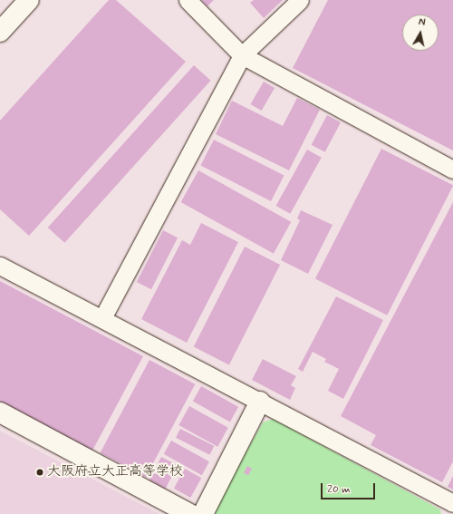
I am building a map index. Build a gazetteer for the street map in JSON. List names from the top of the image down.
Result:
{
  "places": ["大阪府立大正高等学校"],
  "scale_bar": "20 m",
  "north": "top"
}
